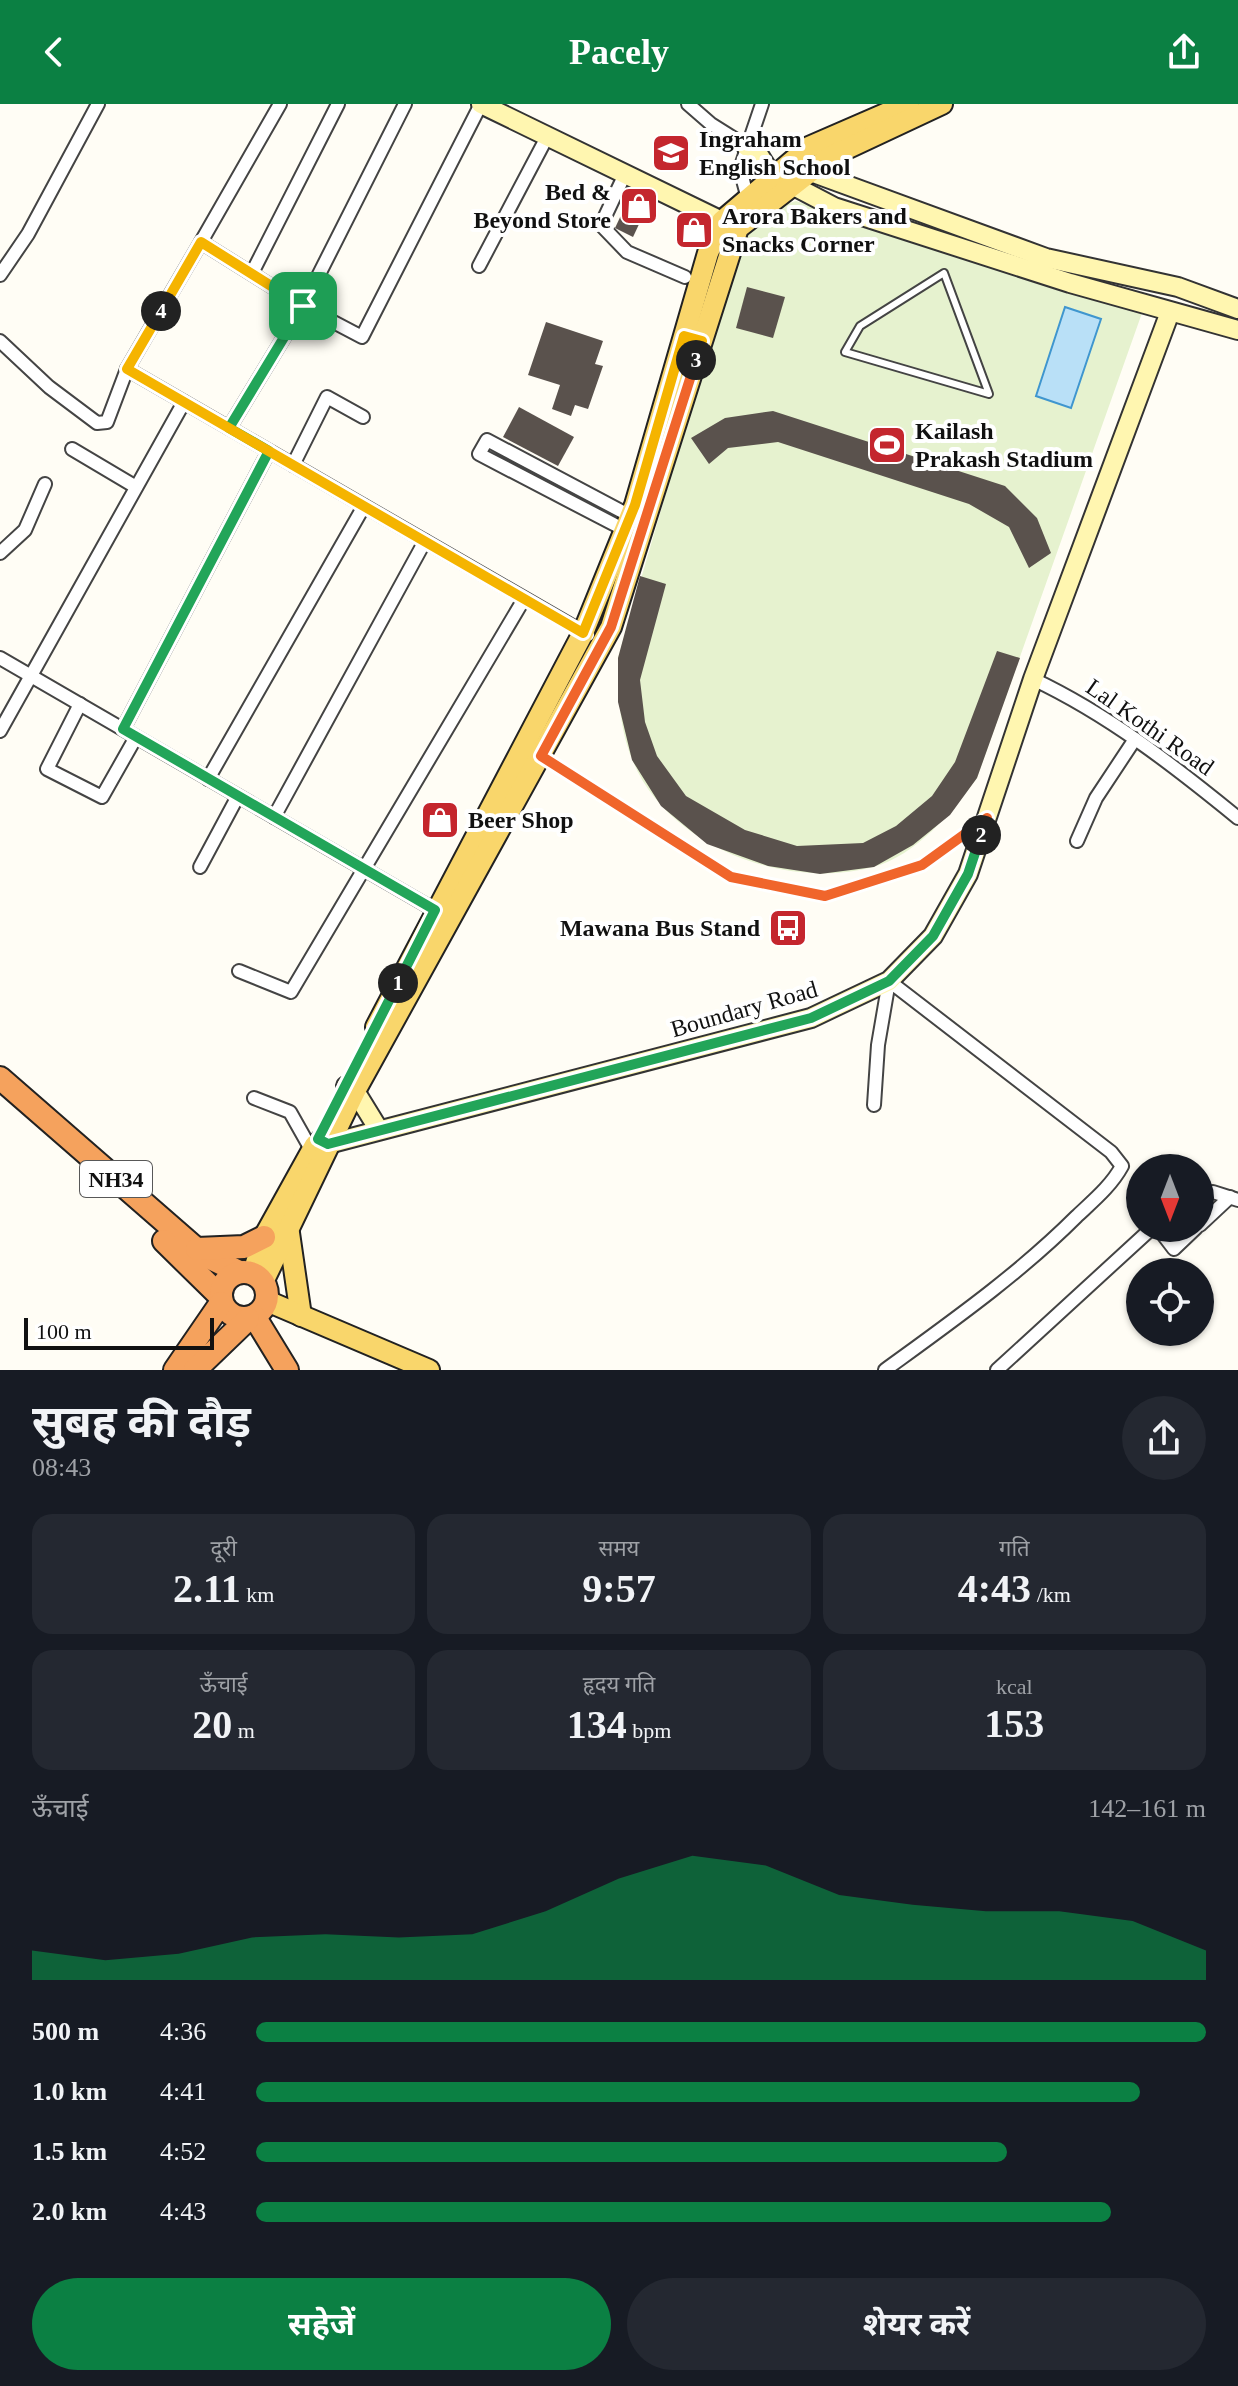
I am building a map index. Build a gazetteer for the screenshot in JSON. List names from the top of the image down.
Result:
{
  "streets": {
    "highway": ["NH34"],
    "street": ["Lal Kothi Road", "Boundary Road"]
  },
  "crossings": [
    ["Lal Kothi Road", "Boundary Road"]
  ],
  "places": {
    "school or university": ["Ingraham English School"],
    "shop": ["Bed & Beyond Store", "Arora Bakers and Snacks Corner", "Beer Shop"],
    "sports": ["Kailash Prakash Stadium"],
    "bus stop": ["Mawana Bus Stand"]
  },
  "scale_bar": "100 m",
  "north": "bottom",
  "page": {
    "header": "Pacely",
    "pins": [
      "4",
      "3",
      "2",
      "1"
    ],
    "scale": "100 m",
    "heading": ["सुबह की दौड़", "08:43"],
    "stats": [
      ["दूरी", "2.11 km"],
      ["समय", "9:57"],
      ["गति", "4:43 /km"],
      ["ऊँचाई", "20 m"],
      ["हृदय गति", "134 bpm"],
      ["kcal", "153"]
    ],
    "chart": ["ऊँचाई", "142–161 m"],
    "list": [
      {
        "name": "500 m",
        "note": "4:36"
      },
      {
        "name": "1.0 km",
        "note": "4:41"
      },
      {
        "name": "1.5 km",
        "note": "4:52"
      },
      {
        "name": "2.0 km",
        "note": "4:43"
      }
    ],
    "buttons": ["सहेजें", "शेयर करें"]
  }
}
